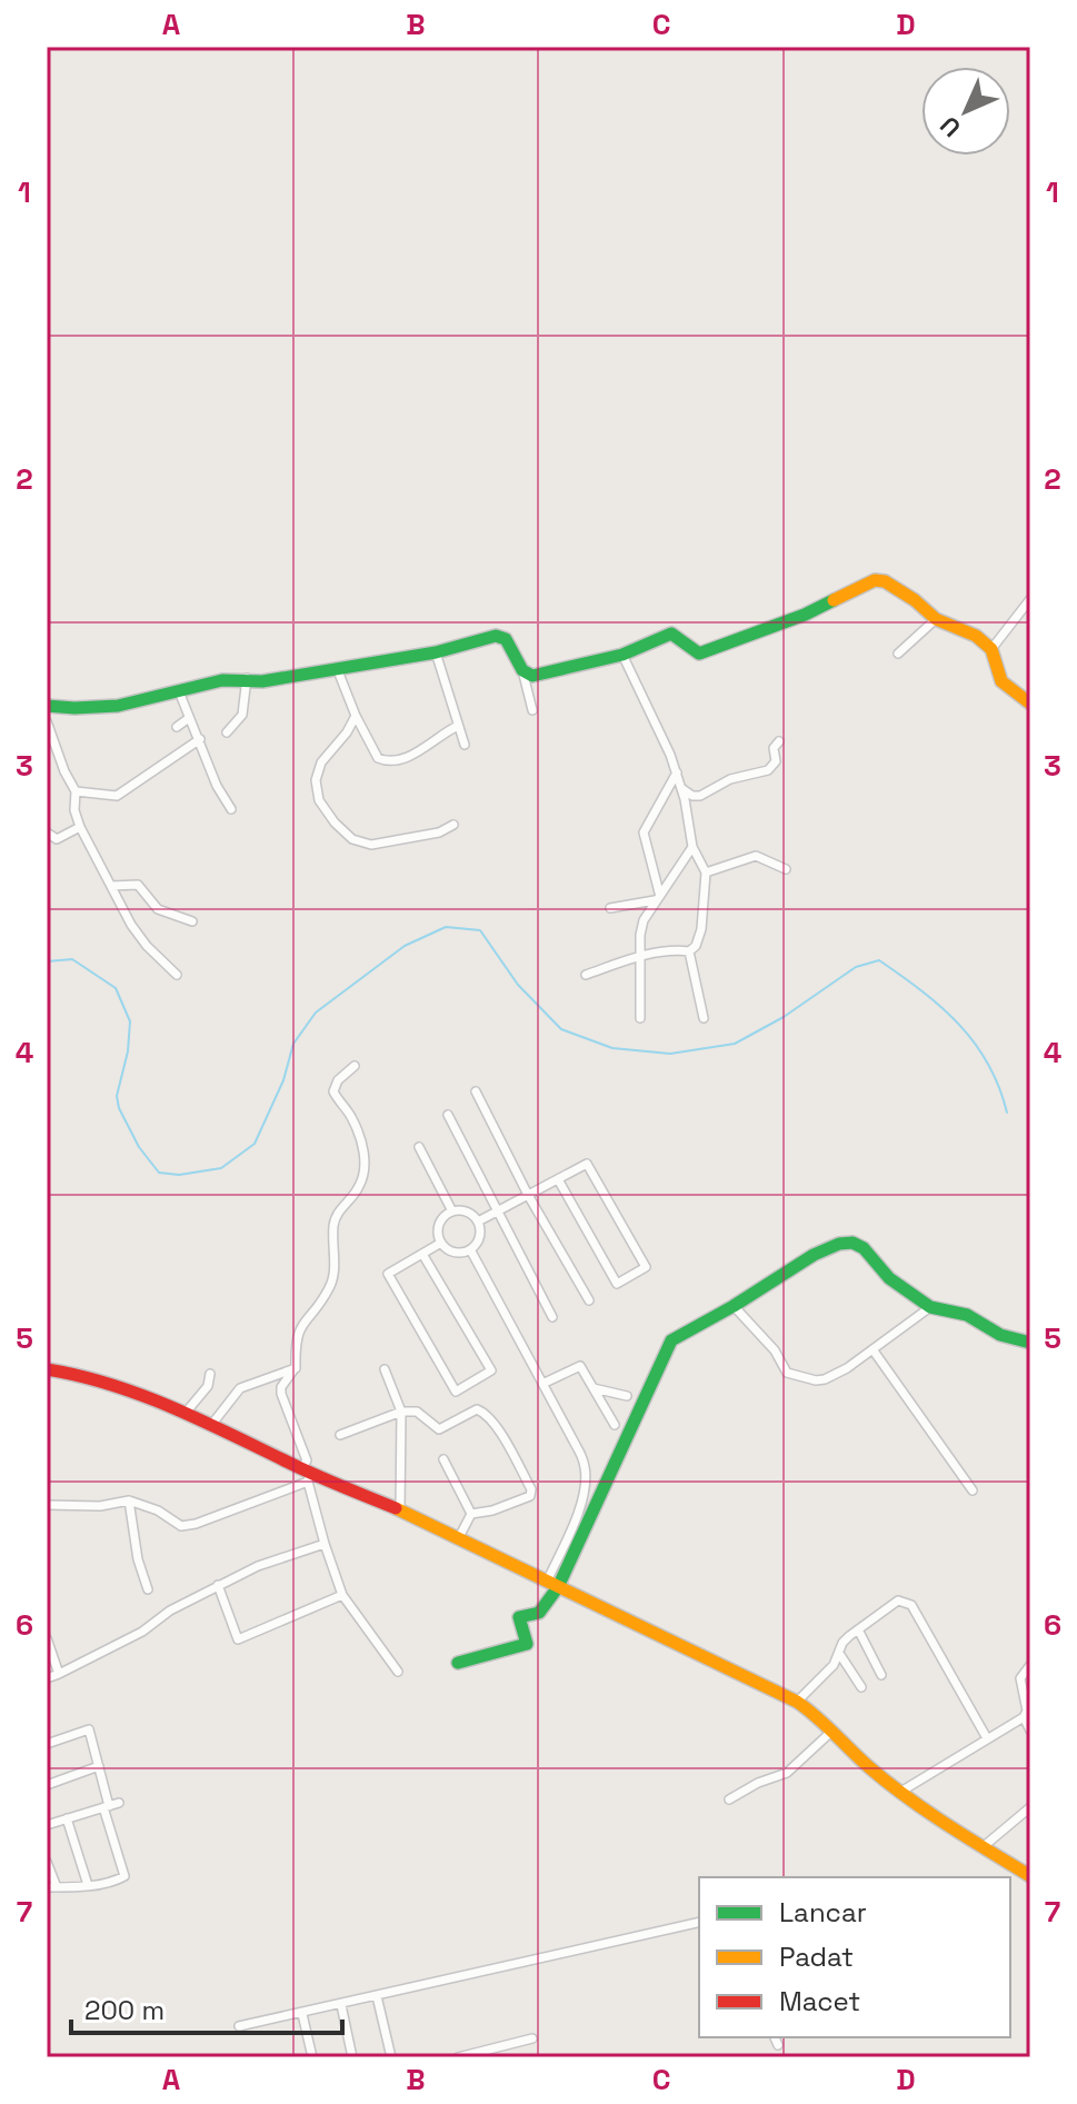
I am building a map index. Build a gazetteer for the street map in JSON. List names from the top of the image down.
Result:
{
  "legend": ["Lancar", "Padat", "Macet"],
  "scale_bar": "200 m",
  "north": "bottom left",
  "grid": {
    "columns": [
      "A",
      "B",
      "C",
      "D"
    ],
    "rows": [
      "1",
      "2",
      "3",
      "4",
      "5",
      "6",
      "7"
    ]
  }
}
